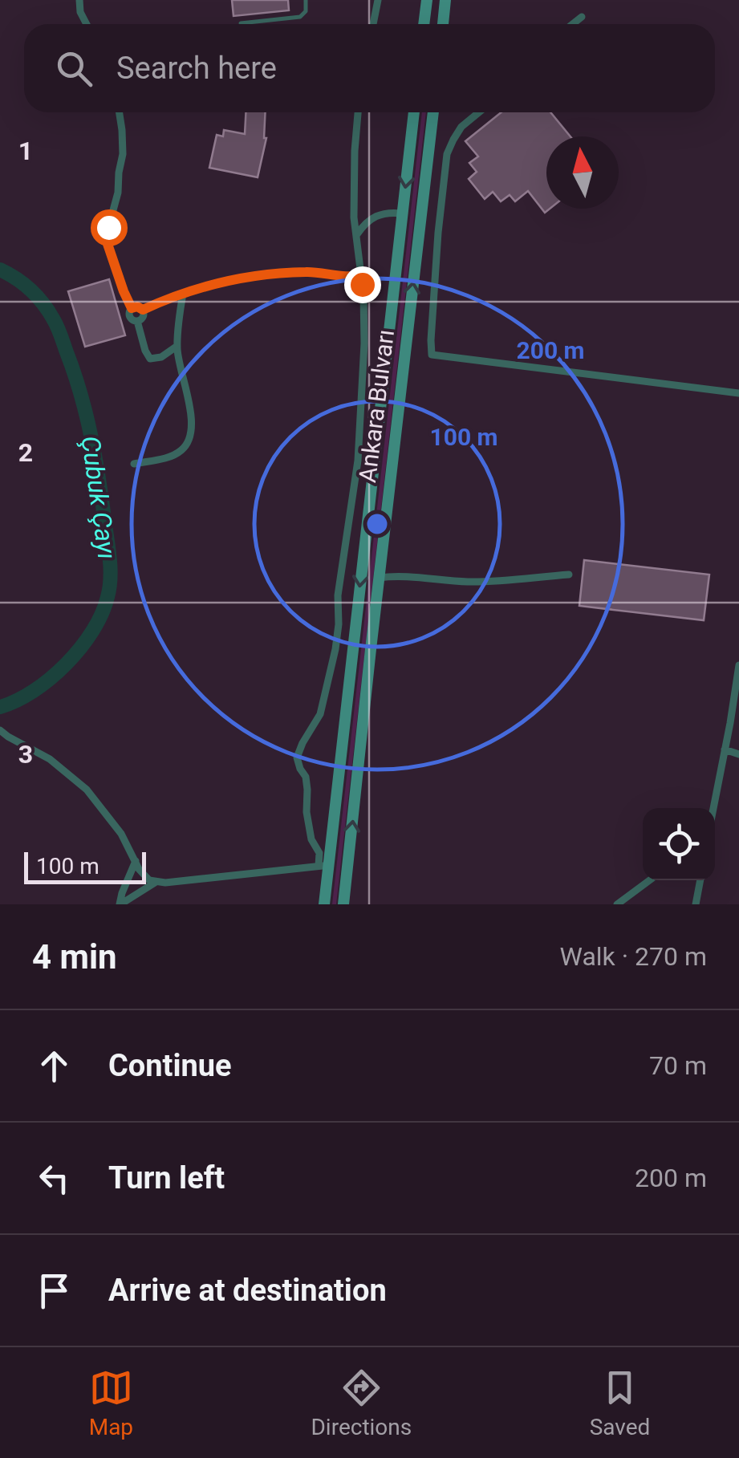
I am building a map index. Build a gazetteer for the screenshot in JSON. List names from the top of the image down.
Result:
{
  "streets": {
    "main road": ["Ankara Bulvarı"]
  },
  "water": ["Çubuk Çayı"],
  "scale_bar": "100 m",
  "north": "top",
  "page": {
    "search": "Search here",
    "scale": "100 m",
    "heading": ["4 min", "Walk · 270 m"],
    "list": [
      ["Continue", "70 m"],
      ["Turn left", "200 m"],
      "Arrive at destination"
    ],
    "nav": ["Map", "Directions", "Saved"]
  },
  "grid": {
    "rows": ["1", "2", "3"]
  },
  "rings": ["200 m", "100 m"]
}
